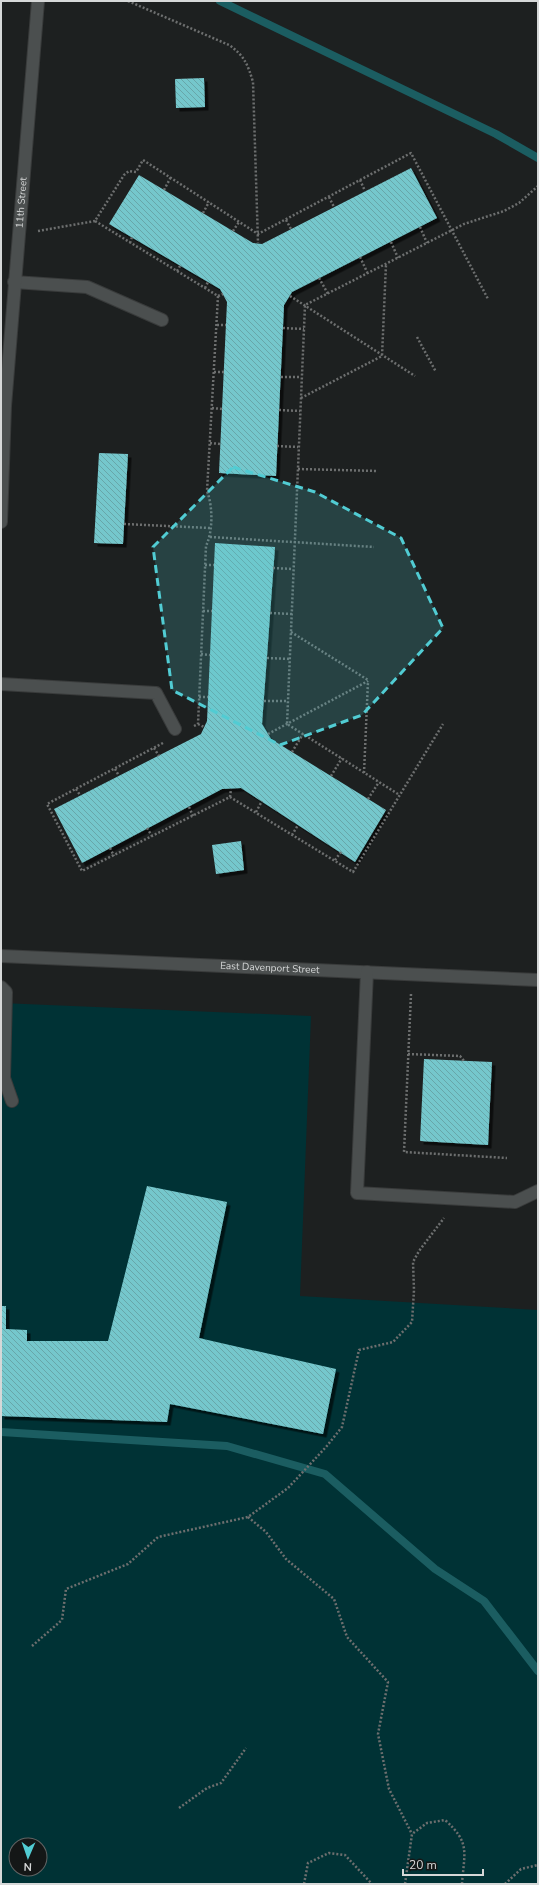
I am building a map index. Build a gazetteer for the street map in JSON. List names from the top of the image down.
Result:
{
  "streets": {
    "street": ["11th Street", "East Davenport Street"]
  },
  "scale_bar": "20 m",
  "north": "bottom"
}
